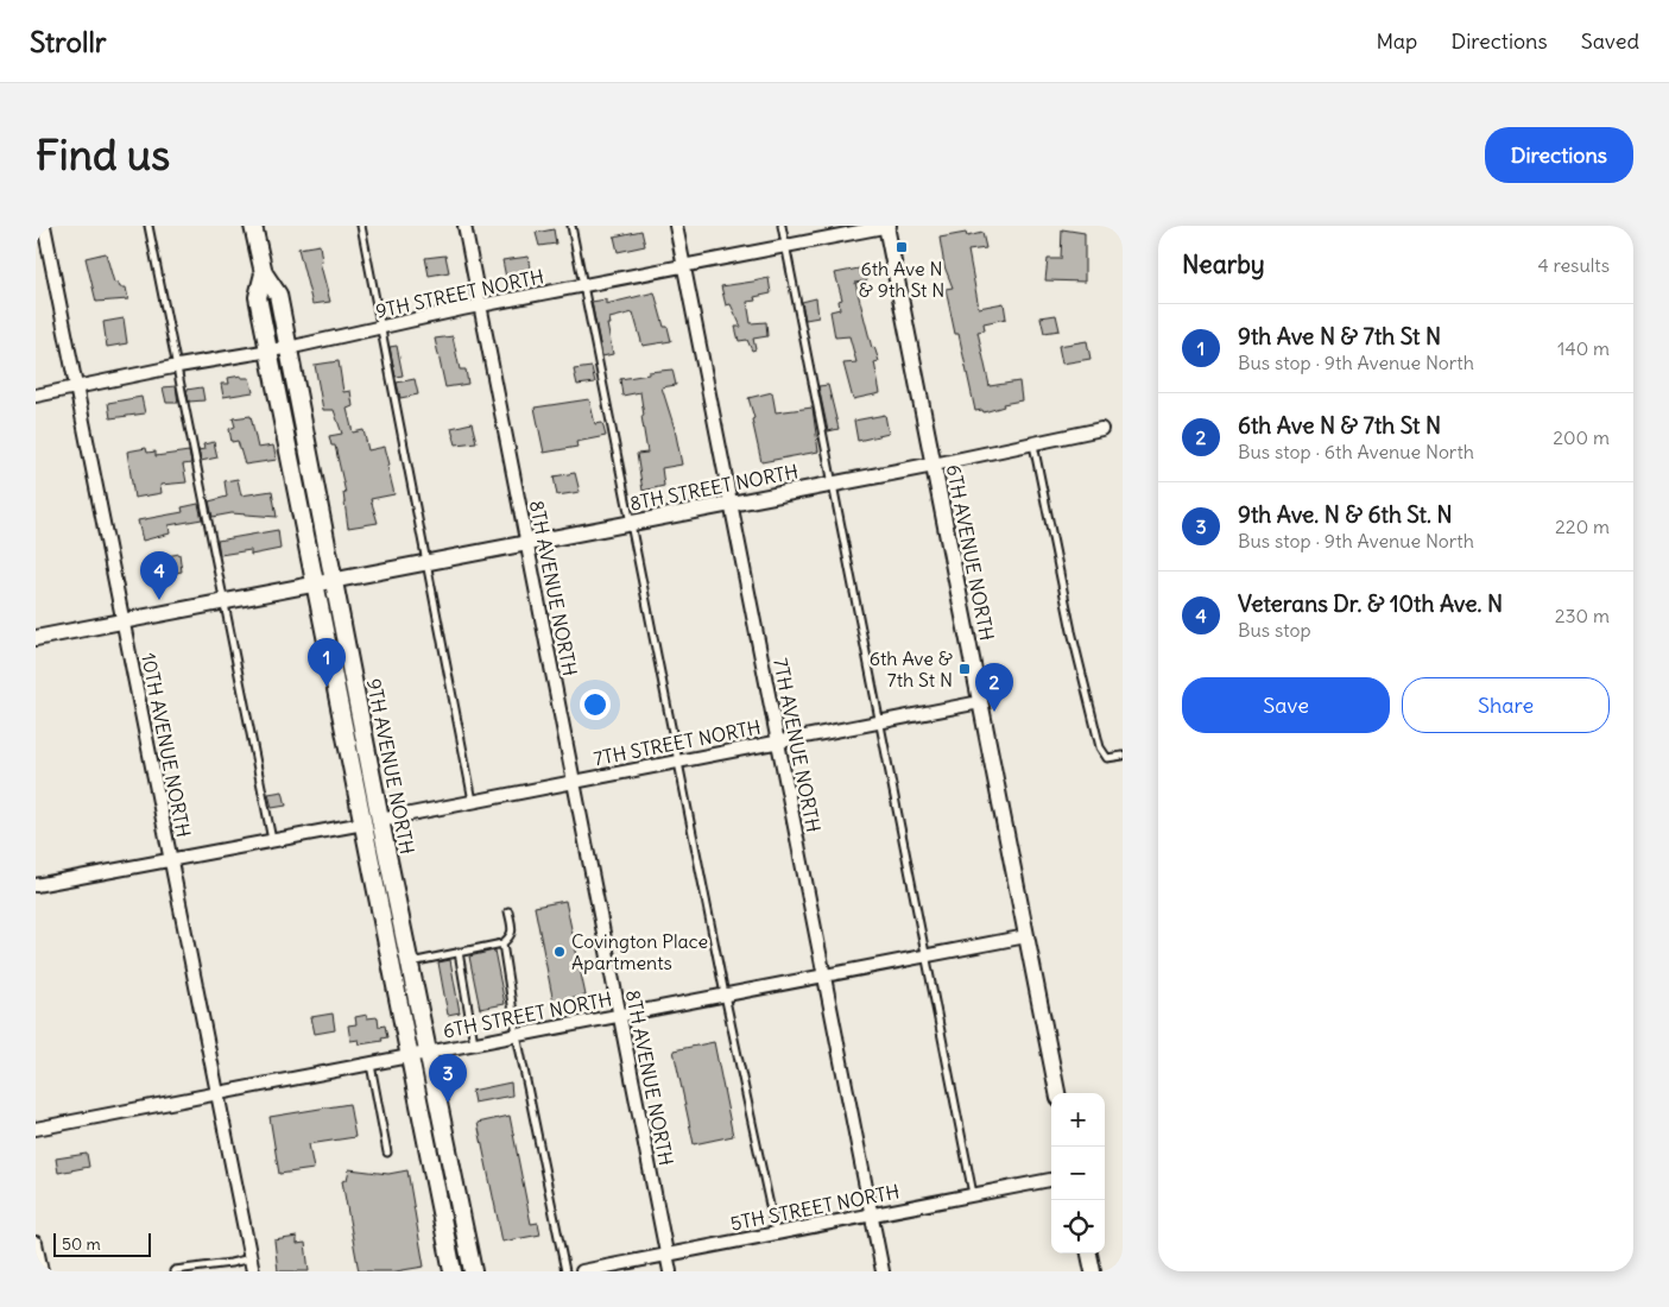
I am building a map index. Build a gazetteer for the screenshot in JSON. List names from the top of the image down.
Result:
{
  "streets": {
    "main road": ["9TH AVENUE NORTH"],
    "street": [
      "9TH STREET NORTH",
      "8TH STREET NORTH",
      "6TH AVENUE NORTH",
      "8TH AVENUE NORTH",
      "7TH STREET NORTH",
      "10TH AVENUE NORTH",
      "7TH AVENUE NORTH",
      "6TH STREET NORTH",
      "5TH STREET NORTH"
    ]
  },
  "crossings": [
    ["9TH STREET NORTH", "6TH AVENUE NORTH"],
    ["9TH STREET NORTH", "8TH AVENUE NORTH"],
    ["9TH STREET NORTH", "10TH AVENUE NORTH"],
    ["9TH STREET NORTH", "7TH AVENUE NORTH"],
    ["9TH STREET NORTH", "9TH AVENUE NORTH"],
    ["8TH STREET NORTH", "6TH AVENUE NORTH"],
    ["8TH STREET NORTH", "8TH AVENUE NORTH"],
    ["8TH STREET NORTH", "10TH AVENUE NORTH"],
    ["8TH STREET NORTH", "7TH AVENUE NORTH"],
    ["8TH STREET NORTH", "9TH AVENUE NORTH"],
    ["6TH AVENUE NORTH", "7TH STREET NORTH"],
    ["6TH AVENUE NORTH", "6TH STREET NORTH"],
    ["8TH AVENUE NORTH", "7TH STREET NORTH"],
    ["8TH AVENUE NORTH", "6TH STREET NORTH"],
    ["8TH AVENUE NORTH", "5TH STREET NORTH"],
    ["7TH STREET NORTH", "10TH AVENUE NORTH"],
    ["7TH STREET NORTH", "7TH AVENUE NORTH"],
    ["7TH STREET NORTH", "9TH AVENUE NORTH"],
    ["10TH AVENUE NORTH", "6TH STREET NORTH"],
    ["7TH AVENUE NORTH", "6TH STREET NORTH"],
    ["7TH AVENUE NORTH", "5TH STREET NORTH"],
    ["9TH AVENUE NORTH", "6TH STREET NORTH"]
  ],
  "places": {
    "transit": ["6th Ave N & 9th St N", "6th Ave & 7th St N"],
    "other": ["Covington Place Apartments"]
  },
  "scale_bar": "50 m",
  "page": {
    "header": "Strollr",
    "nav": ["Map", "Directions", "Saved"],
    "buttons": [
      "Directions",
      ["Save", "Share"]
    ],
    "title": "Find us",
    "heading": ["Nearby", "4 results"],
    "list": [
      {
        "mark": "1",
        "name": "9th Ave N & 7th St N",
        "note": "Bus stop · 9th Avenue North",
        "value": "140 m"
      },
      {
        "mark": "2",
        "name": "6th Ave N & 7th St N",
        "note": "Bus stop · 6th Avenue North",
        "value": "200 m"
      },
      {
        "mark": "3",
        "name": "9th Ave. N & 6th St. N",
        "note": "Bus stop · 9th Avenue North",
        "value": "220 m"
      },
      {
        "mark": "4",
        "name": "Veterans Dr. & 10th Ave. N",
        "note": "Bus stop",
        "value": "230 m"
      }
    ],
    "pins": [
      "4",
      "1",
      "2",
      "3"
    ],
    "map_buttons": ["+", "−"],
    "scale": "50 m"
  }
}
